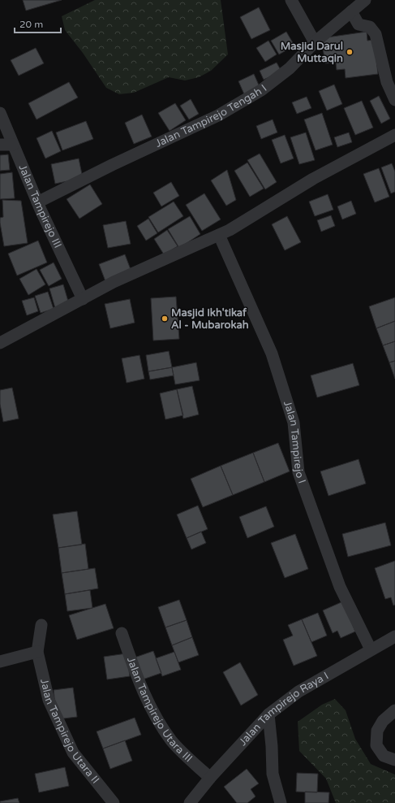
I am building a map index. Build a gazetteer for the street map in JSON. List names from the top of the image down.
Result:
{
  "streets": {
    "street": [
      "Jalan Tampirejo Tengah I",
      "Jalan Tampirejo III",
      "Jalan Tampirejo I",
      "Jalan Tampirejo Utara III",
      "Jalan Tampirejo Raya I",
      "Jalan Tampirejo Utara II"
    ]
  },
  "crossings": [
    ["Jalan Tampirejo Tengah I", "Jalan Tampirejo III"],
    ["Jalan Tampirejo I", "Jalan Tampirejo Raya I"],
    ["Jalan Tampirejo Utara III", "Jalan Tampirejo Raya I"]
  ],
  "places": ["Masjid Darul Muttaqin", "Masjid Ikh'tikaf Al - Mubarokah"],
  "scale_bar": "20 m"
}
